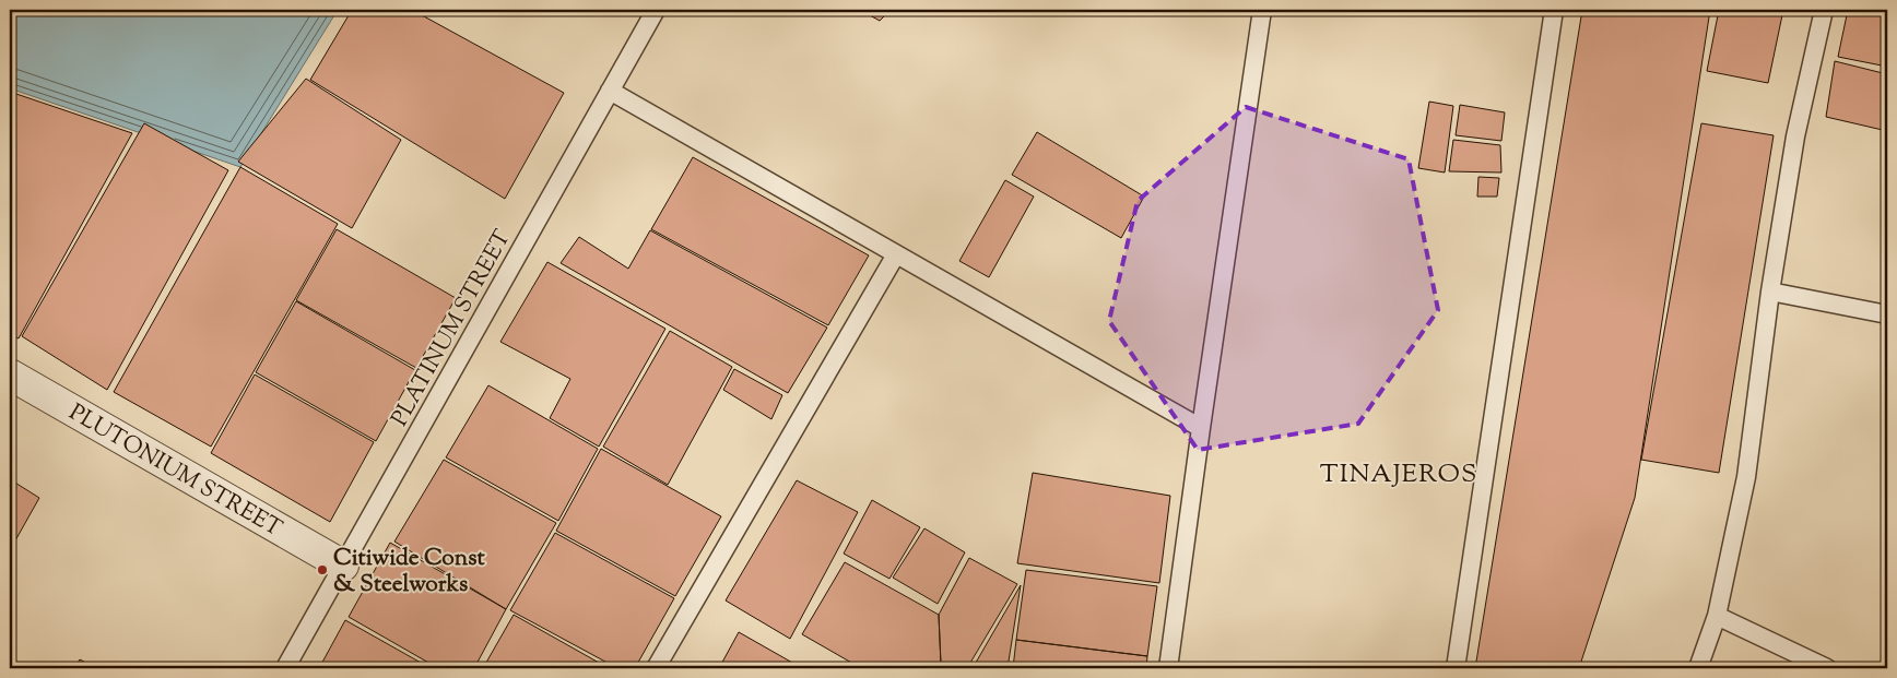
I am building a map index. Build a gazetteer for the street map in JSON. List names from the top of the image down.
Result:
{
  "streets": {
    "street": ["PLUTONIUM STREET"],
    "lane": ["PLATINUM STREET"]
  },
  "crossings": [
    ["PLATINUM STREET", "PLUTONIUM STREET"]
  ],
  "districts": ["TINAJEROS"],
  "places": ["Citiwide Const & Steelworks"]
}
